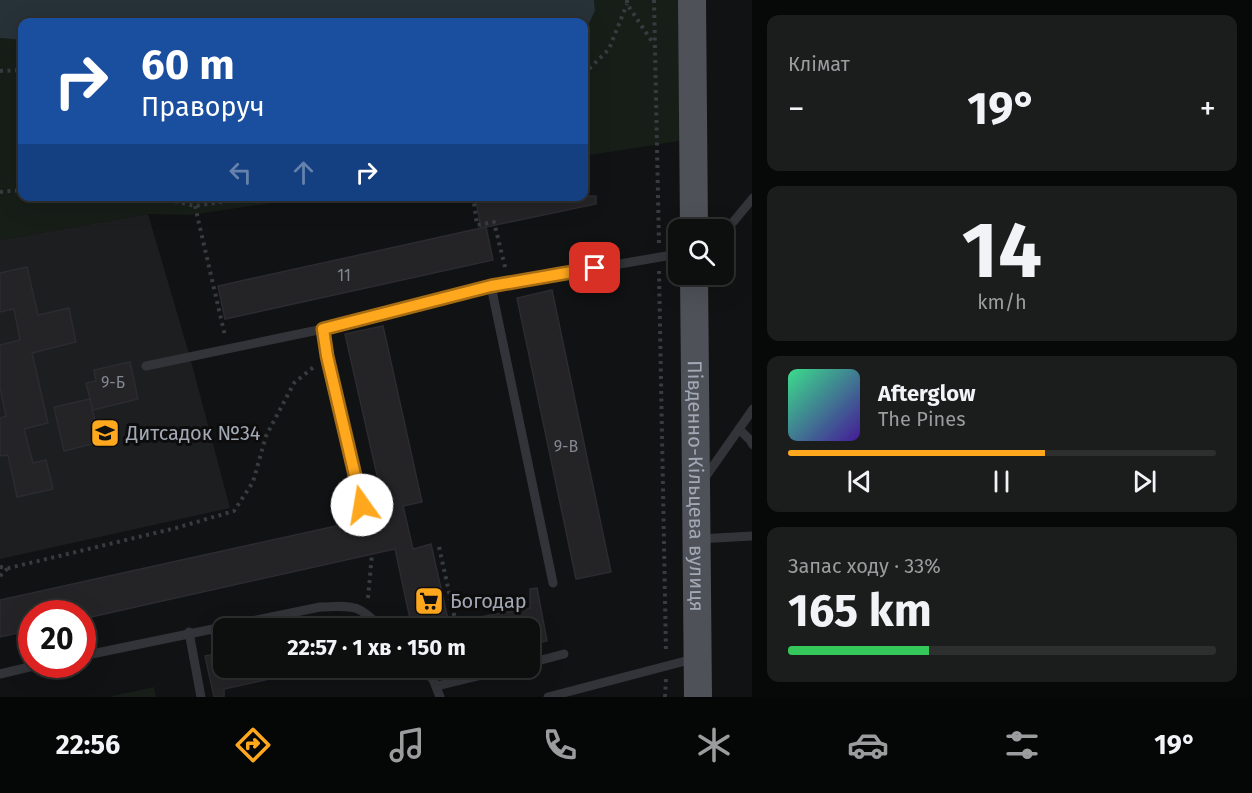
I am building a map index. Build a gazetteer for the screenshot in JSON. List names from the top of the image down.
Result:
{
  "streets": {
    "main road": ["Південно-Кільцева вулиця"]
  },
  "places": {
    "school or university": ["Дитсадок №34"],
    "supermarket": ["Богодар"]
  },
  "house_numbers": ["11", "9-Б", "9-В"],
  "page": {
    "tile": [
      "Клімат",
      ["14", "km/h"],
      ["Запас ходу · 33%", "165 km"]
    ],
    "turn": ["60 m", "Праворуч"],
    "heat": ["−", "19°", "+"],
    "song": ["Afterglow", "The Pines"],
    "limit": "20",
    "trip": "22:57 · 1 хв · 150 m",
    "tabs": ["22:56", "19°"]
  }
}
